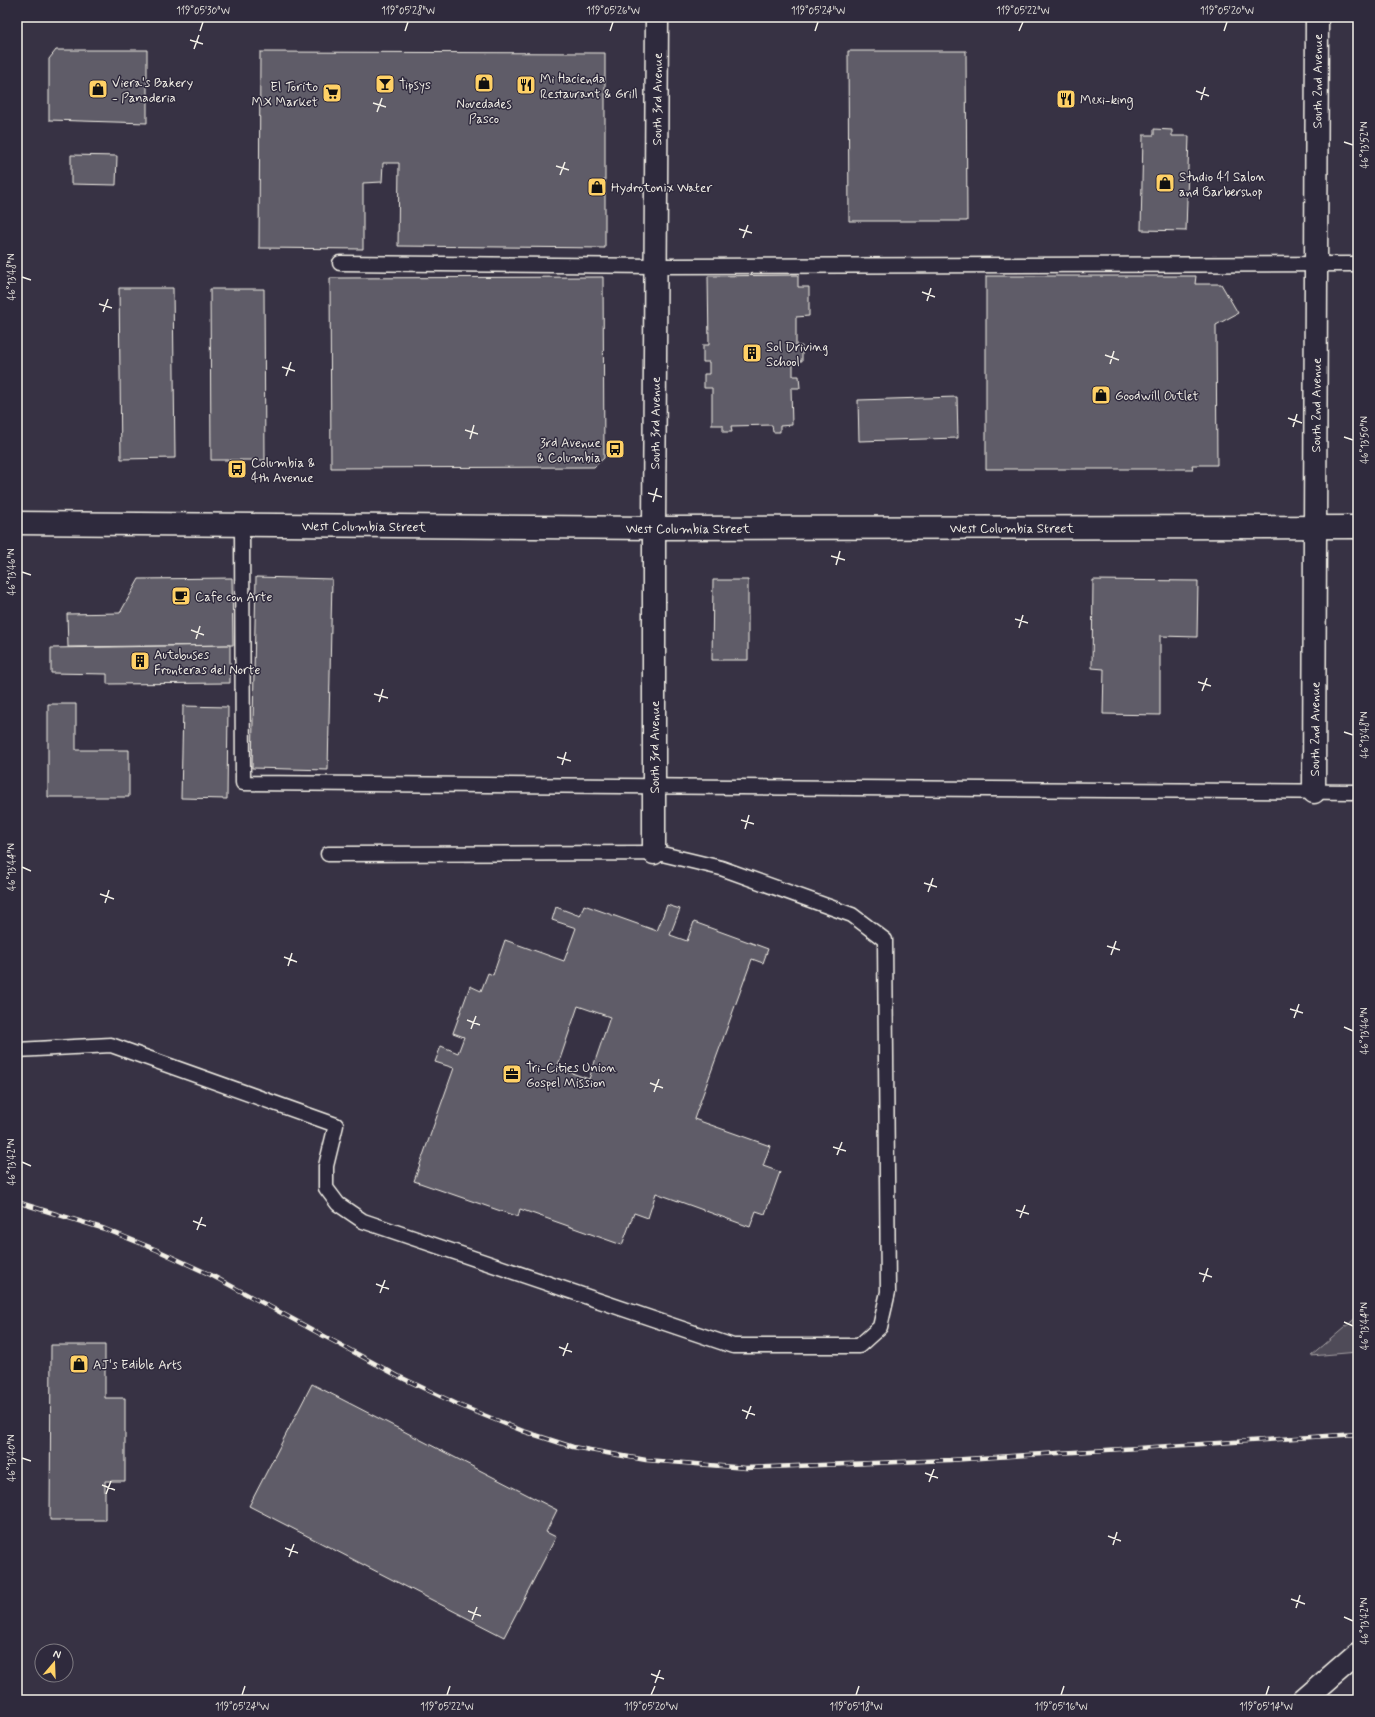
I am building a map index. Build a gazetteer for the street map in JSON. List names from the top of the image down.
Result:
{
  "streets": {
    "street": ["South 2nd Avenue", "South 3rd Avenue", "West Columbia Street"]
  },
  "crossings": [
    ["South 2nd Avenue", "West Columbia Street"],
    ["South 3rd Avenue", "West Columbia Street"]
  ],
  "places": {
    "shop": [
      "Novedades Pasco",
      "Viera's Bakery - Panaderia",
      "Studio 41 Salon and Barbershop",
      "Hydrotonix Water",
      "Goodwill Outlet",
      "AJ's Edible Arts"
    ],
    "bar": ["Tipsys"],
    "restaurant": ["Mi Hacienda Restaurant & Grill", "Mexi-king"],
    "supermarket": ["El Torito MX Market"],
    "building": ["Sol Driving School", "Autobuses Fronteras del Norte"],
    "bus stop": ["3rd Avenue & Columbia", "Columbia & 4th Avenue"],
    "cafe": ["Cafe con Arte"],
    "office": ["Tri-Cities Union Gospel Mission"]
  },
  "north": "top",
  "coordinates": [
    "119°05'30\"W",
    "119°05'28\"W",
    "119°05'26\"W",
    "119°05'24\"W",
    "119°05'22\"W",
    "119°05'20\"W",
    "46°13'52\"N",
    "46°13'48\"N",
    "46°13'50\"N",
    "46°13'46\"N",
    "46°13'44\"N",
    "46°13'42\"N",
    "46°13'40\"N",
    "119°05'18\"W",
    "119°05'16\"W",
    "119°05'14\"W"
  ]
}
